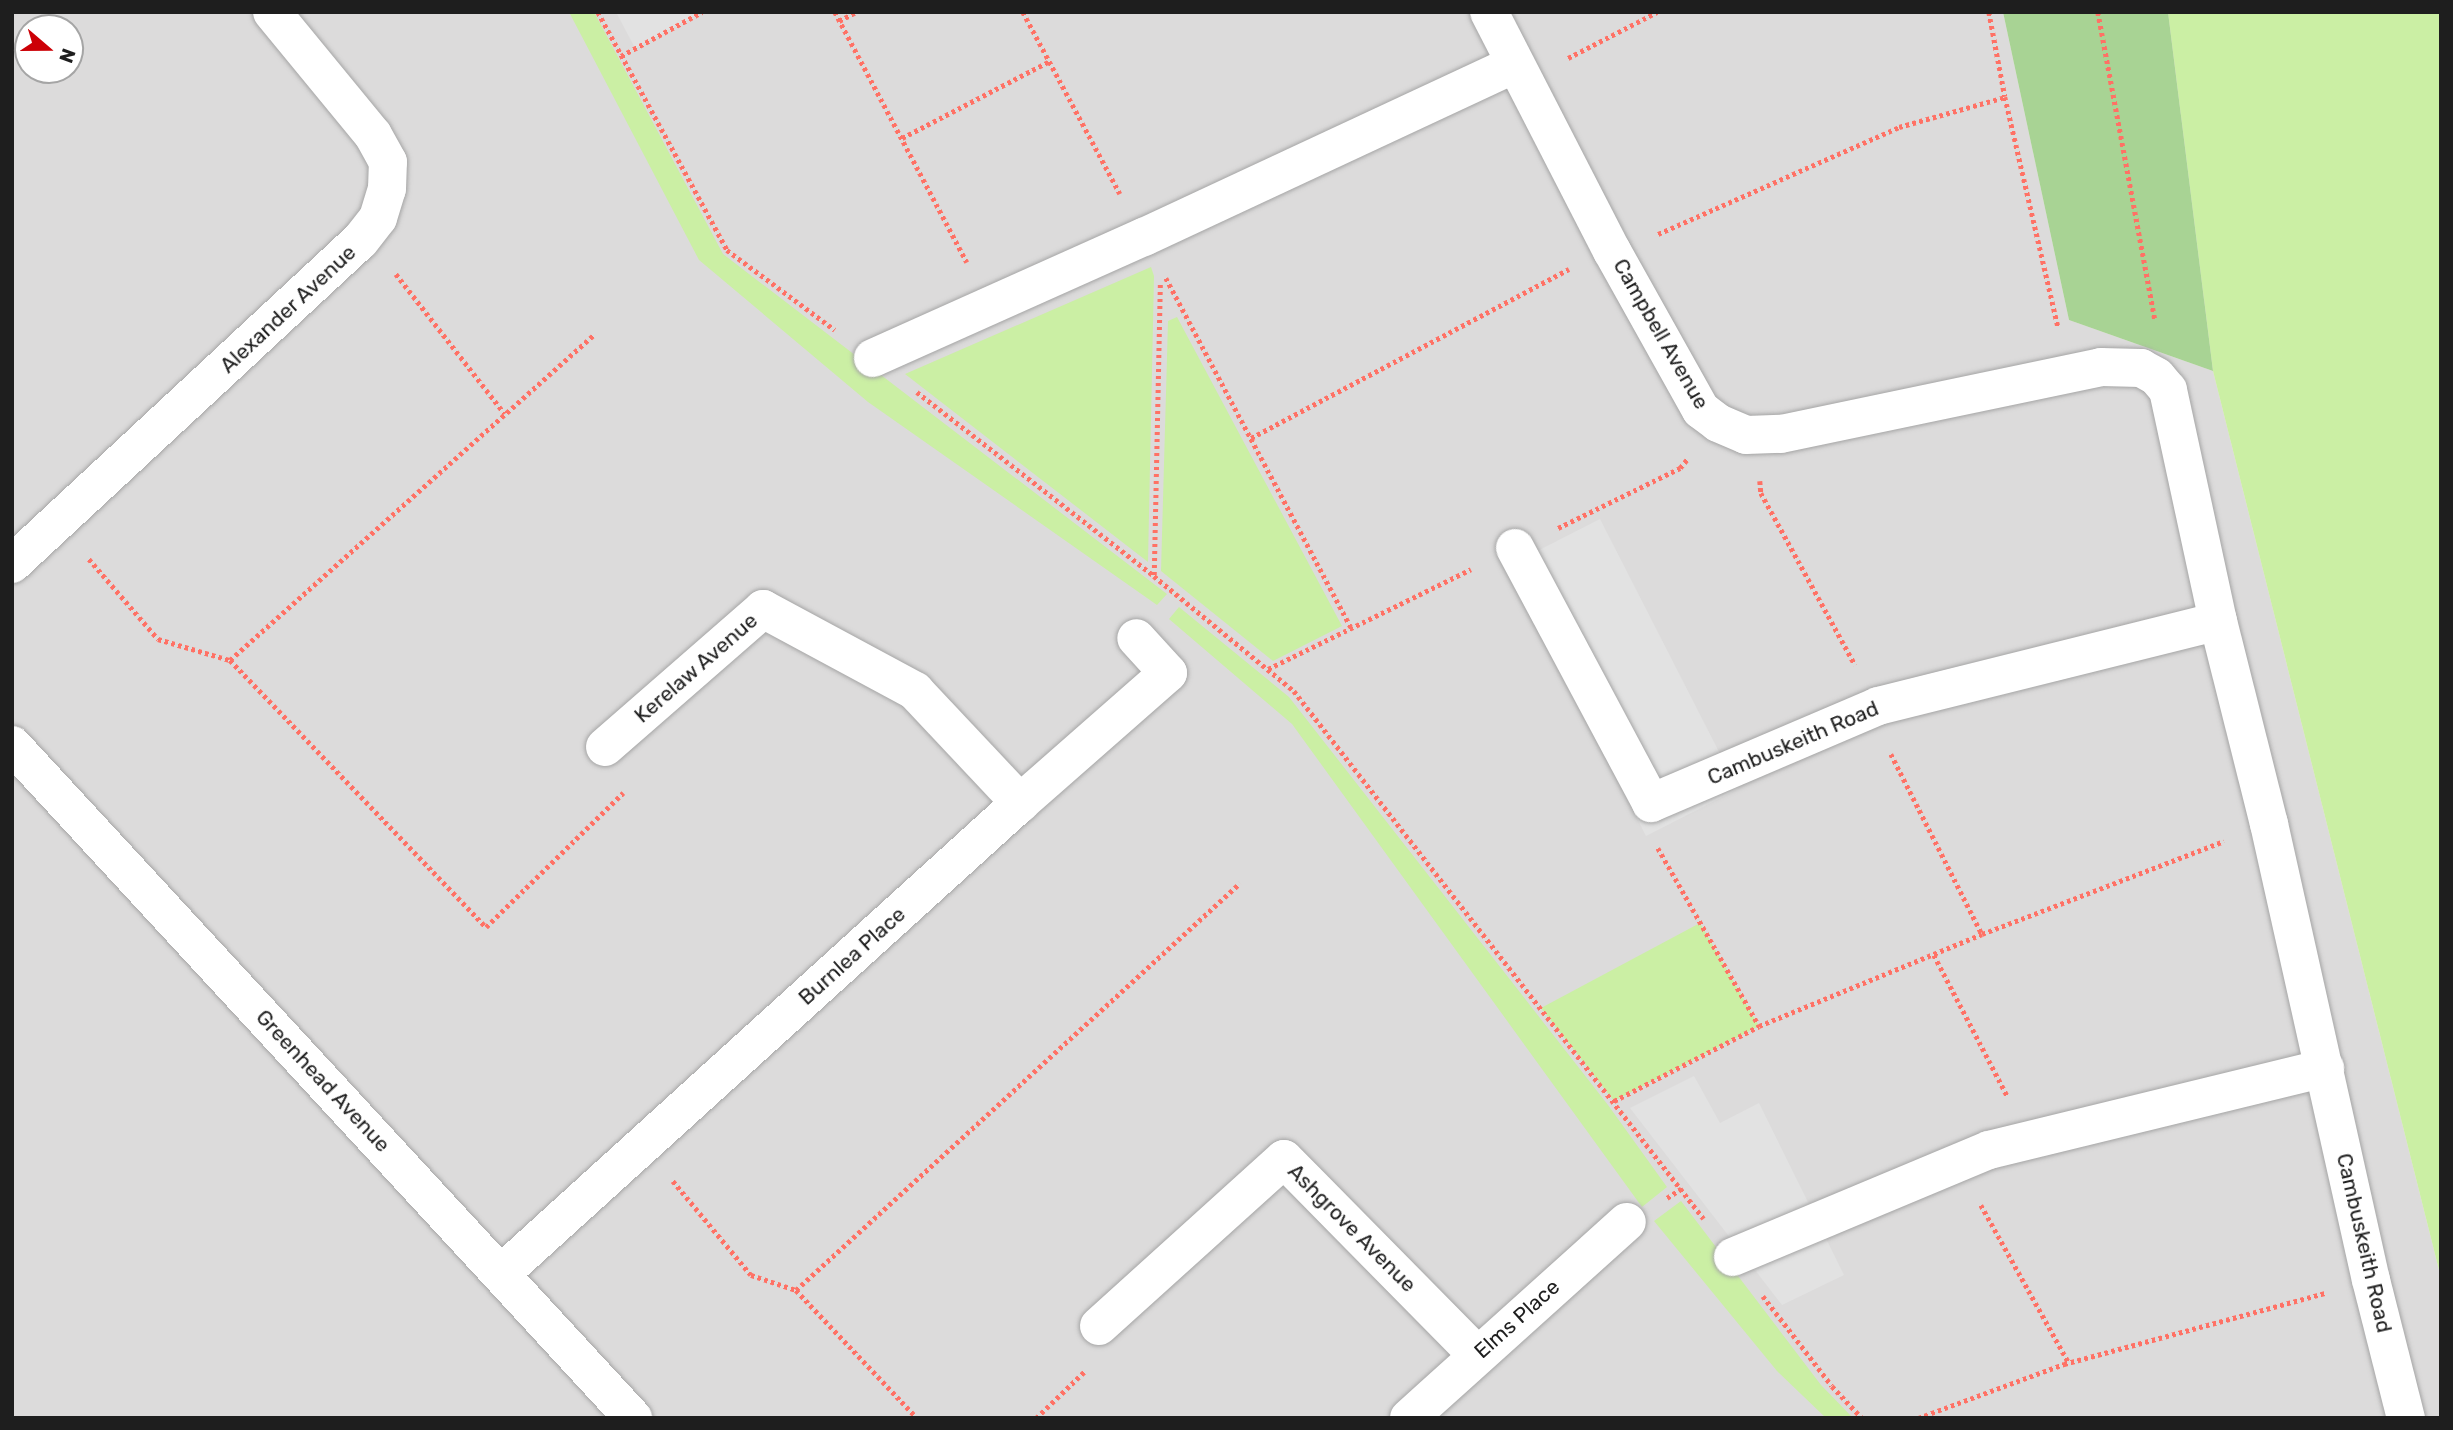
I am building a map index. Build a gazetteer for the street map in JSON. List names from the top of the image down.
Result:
{
  "streets": {
    "street": [
      "Alexander Avenue",
      "Campbell Avenue",
      "Kerelaw Avenue",
      "Cambuskeith Road",
      "Burnlea Place",
      "Greenhead Avenue",
      "Ashgrove Avenue",
      "Elms Place"
    ]
  },
  "crossings": [
    ["Campbell Avenue", "Cambuskeith Road"],
    ["Kerelaw Avenue", "Burnlea Place"],
    ["Burnlea Place", "Greenhead Avenue"],
    ["Ashgrove Avenue", "Elms Place"]
  ],
  "north": "right"
}
